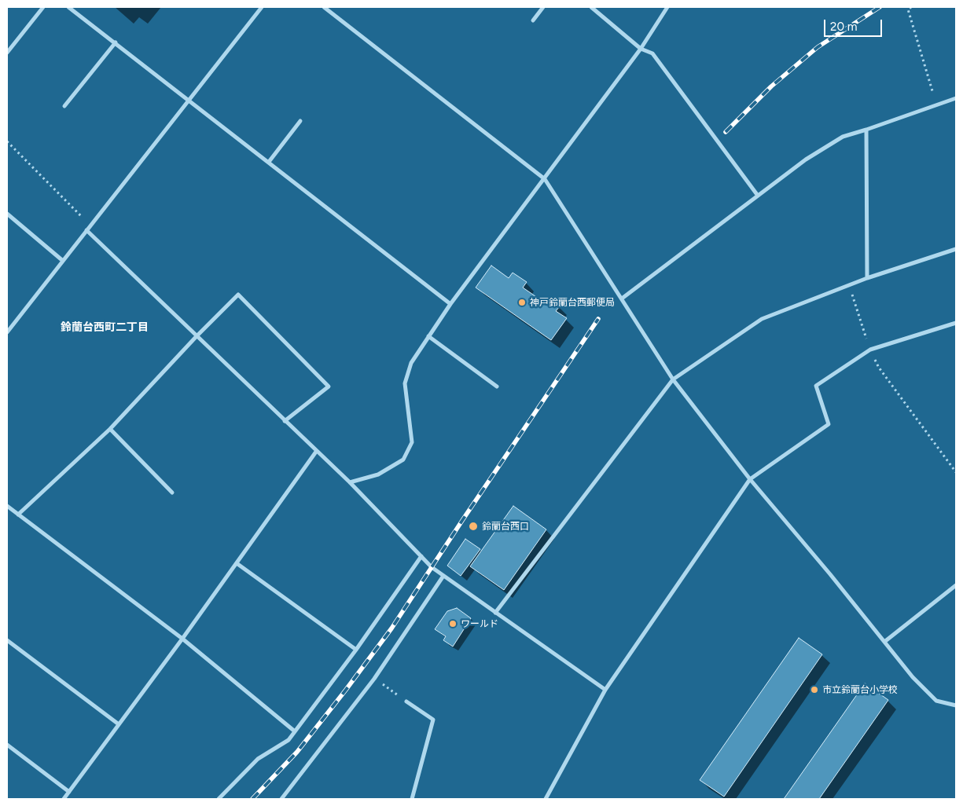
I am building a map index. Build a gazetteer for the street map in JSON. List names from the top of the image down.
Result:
{
  "districts": ["鈴蘭台西町二丁目"],
  "places": [
    "神戸鈴蘭台西郵便局",
    "鈴蘭台西口",
    "ワールド",
    "市立鈴蘭台小学校"
  ],
  "scale_bar": "20 m"
}
